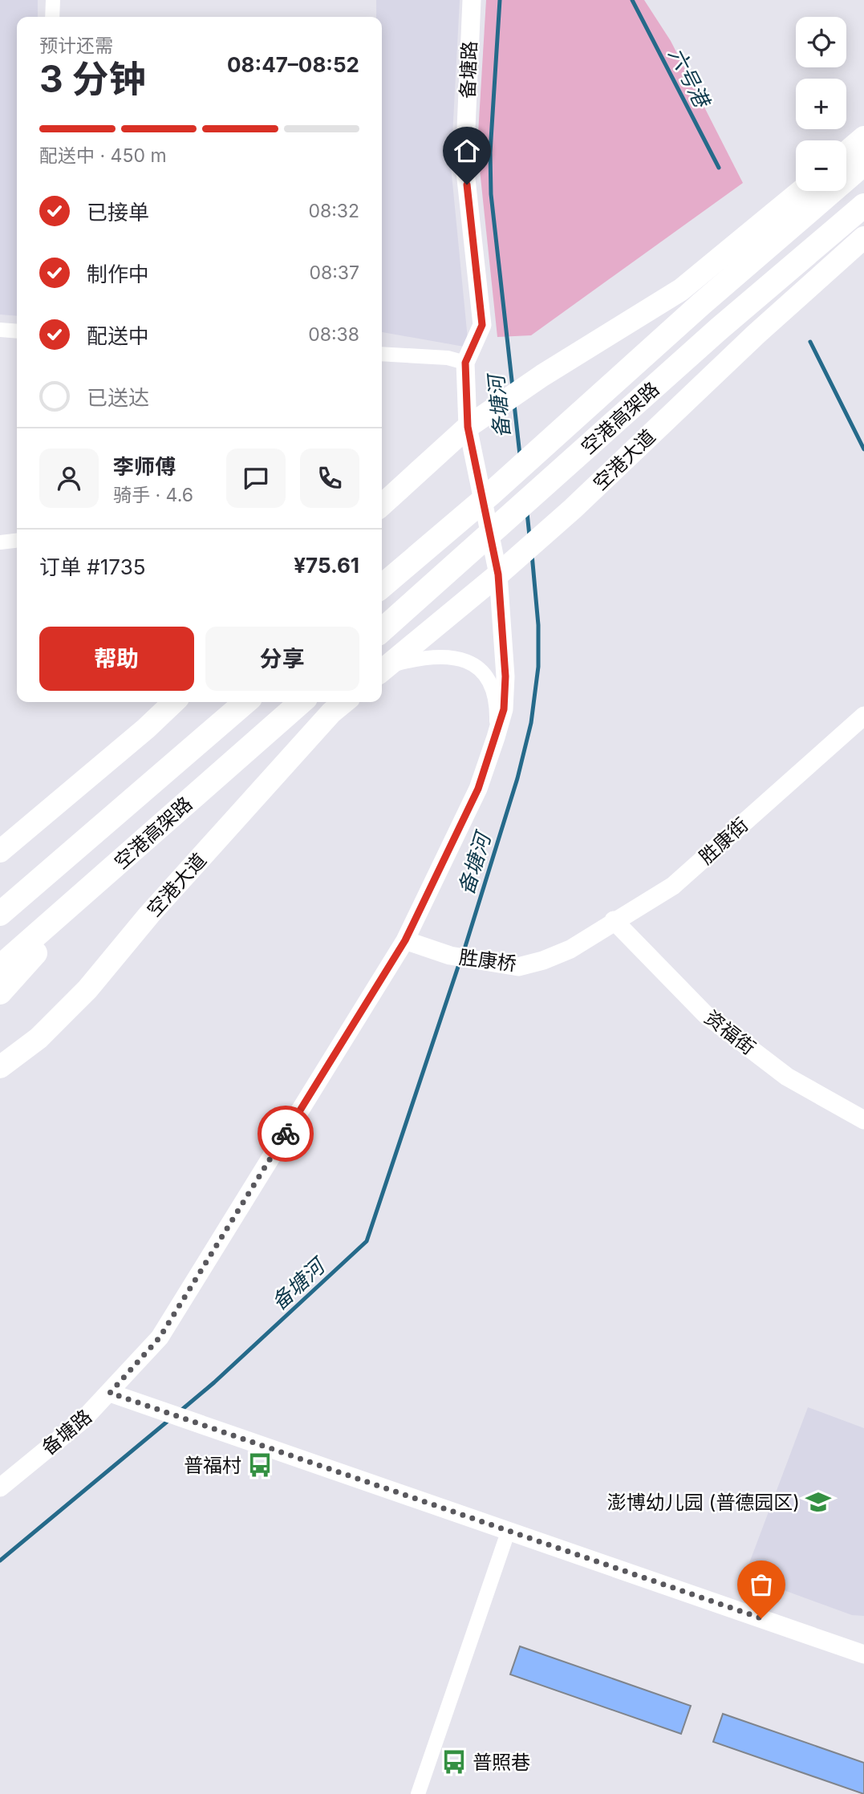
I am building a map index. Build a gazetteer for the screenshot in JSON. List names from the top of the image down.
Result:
{
  "streets": {
    "highway": ["空港高架路"],
    "main road": ["空港大道"],
    "street": [
      "备塘路",
      "胜康街",
      "胜康桥",
      "资福街"
    ]
  },
  "crossings": [
    ["备塘路", "空港大道"],
    ["备塘路", "胜康桥"],
    ["胜康街", "胜康桥"],
    ["胜康街", "资福街"]
  ],
  "water": ["六号港", "备塘河"],
  "places": {
    "bus stop": ["普福村", "普照巷"],
    "school or university": ["澎博幼儿园 (普德园区)"]
  },
  "page": {
    "map_buttons": ["+", "−"],
    "heading": ["3 分钟", "预计还需", "08:47–08:52"],
    "panel": [
      "李师傅",
      "骑手 · 4.6",
      "订单 #1735",
      "¥75.61"
    ],
    "bar": "配送中 · 450 m",
    "list": [
      ["已接单", "08:32"],
      ["制作中", "08:37"],
      ["配送中", "08:38"],
      "已送达"
    ],
    "buttons": ["帮助", "分享"]
  }
}
